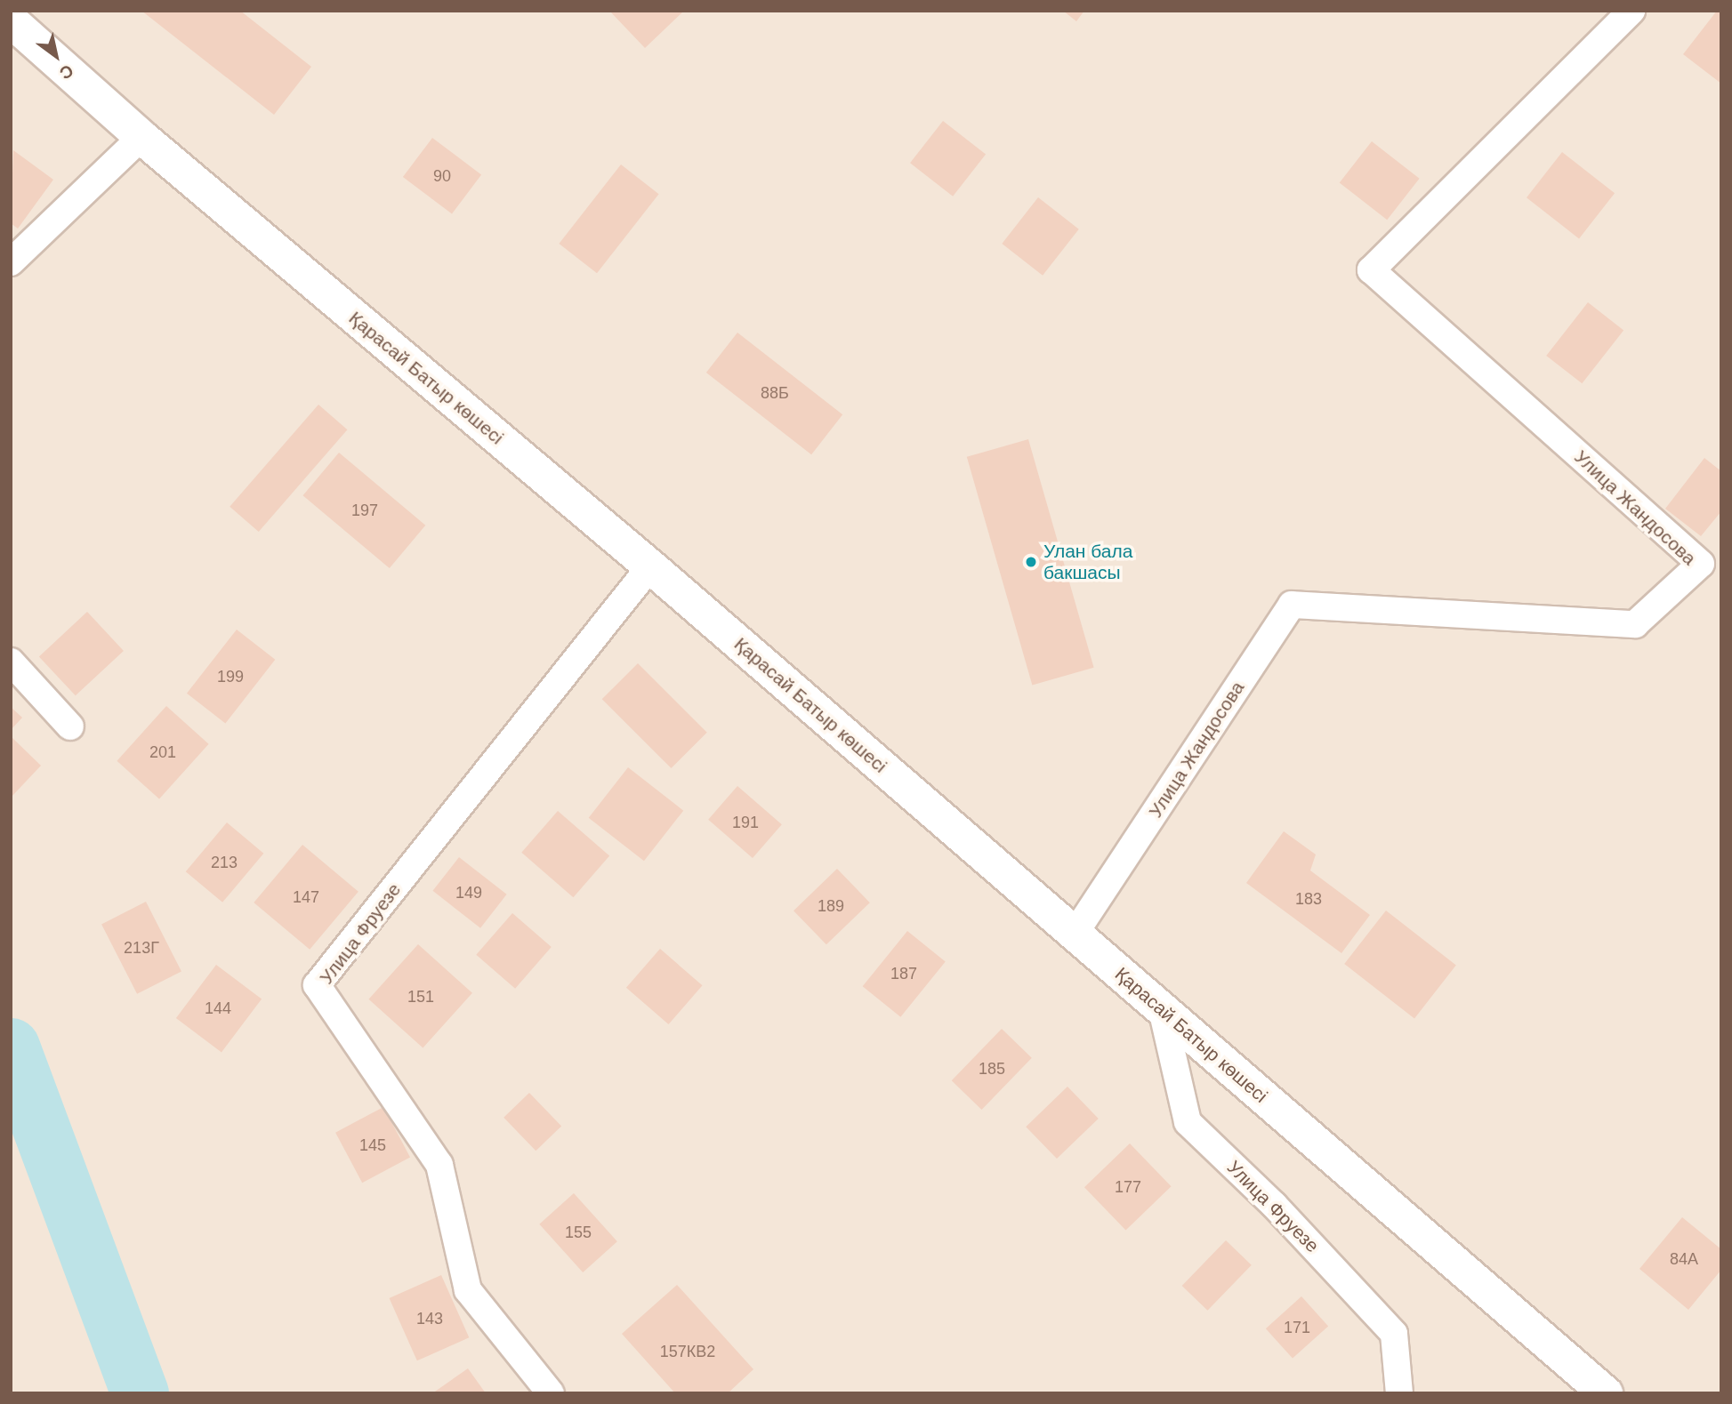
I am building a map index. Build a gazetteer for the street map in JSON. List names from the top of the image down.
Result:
{
  "streets": {
    "main road": ["Қарасай Батыр көшесі"],
    "street": ["Улица Жандосова", "Улица Фруезе"]
  },
  "crossings": [
    ["Қарасай Батыр көшесі", "Улица Жандосова"],
    ["Қарасай Батыр көшесі", "Улица Фруезе"]
  ],
  "places": ["Улан бала бакшасы"],
  "house_numbers": [
    "90",
    "88Б",
    "197",
    "199",
    "201",
    "191",
    "213",
    "149",
    "147",
    "183",
    "189",
    "213Г",
    "187",
    "151",
    "144",
    "185",
    "145",
    "177",
    "155",
    "84А",
    "143",
    "171",
    "157КВ2"
  ],
  "north": "bottom right"
}
